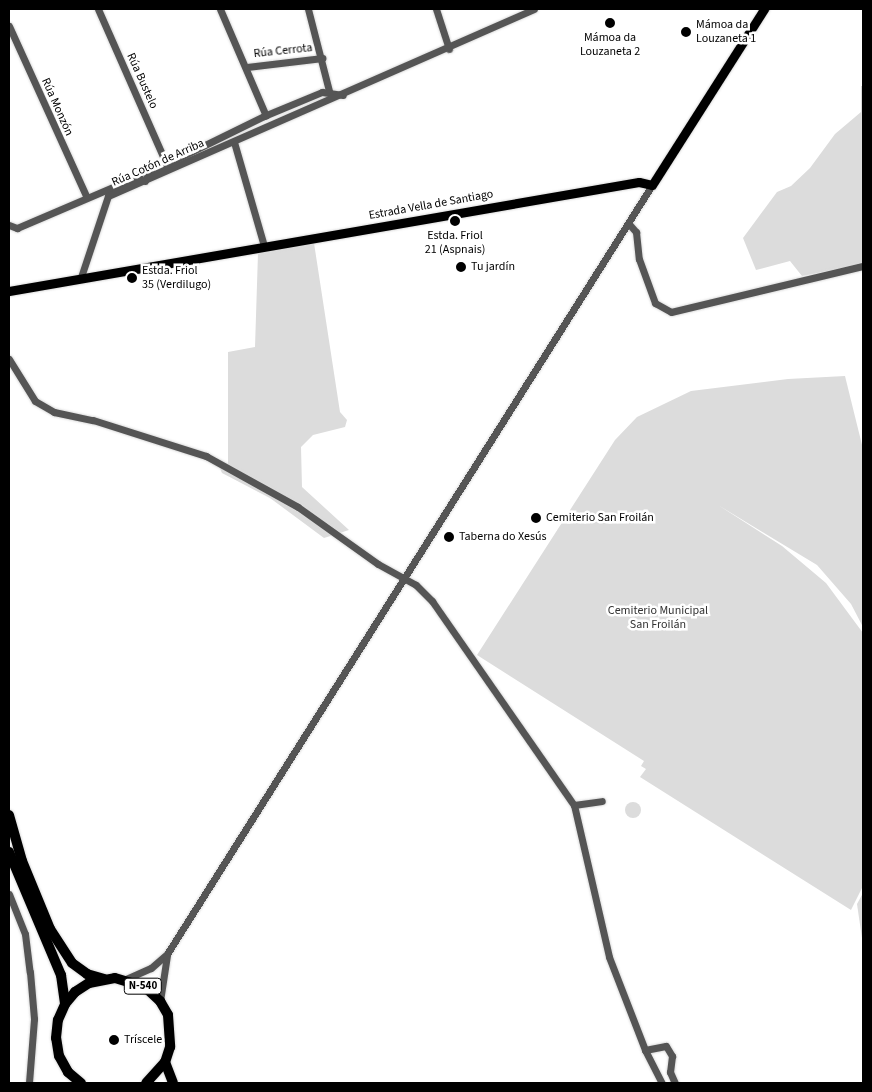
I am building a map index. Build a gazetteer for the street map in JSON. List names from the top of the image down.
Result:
{
  "streets": {
    "highway": ["N-540"],
    "main road": ["Estrada Vella de Santiago"],
    "street": [
      "Rúa Cerrota",
      "Rúa Bustelo",
      "Rúa Monzón",
      "Rúa Cotón de Arriba"
    ]
  },
  "crossings": [
    ["Rúa Cotón de Arriba", "Estrada Vella de Santiago"]
  ],
  "parks": ["Cemiterio Municipal San Froilán"],
  "places": [
    "Mámoa da Louzaneta 2",
    "Mámoa da Louzaneta 1",
    "Estda. Friol 21 (Aspnais)",
    "Tu jardín",
    "Estda. Friol 35 (Verdilugo)",
    "Cemiterio San Froilán",
    "Taberna do Xesús",
    "Tríscele"
  ]
}
